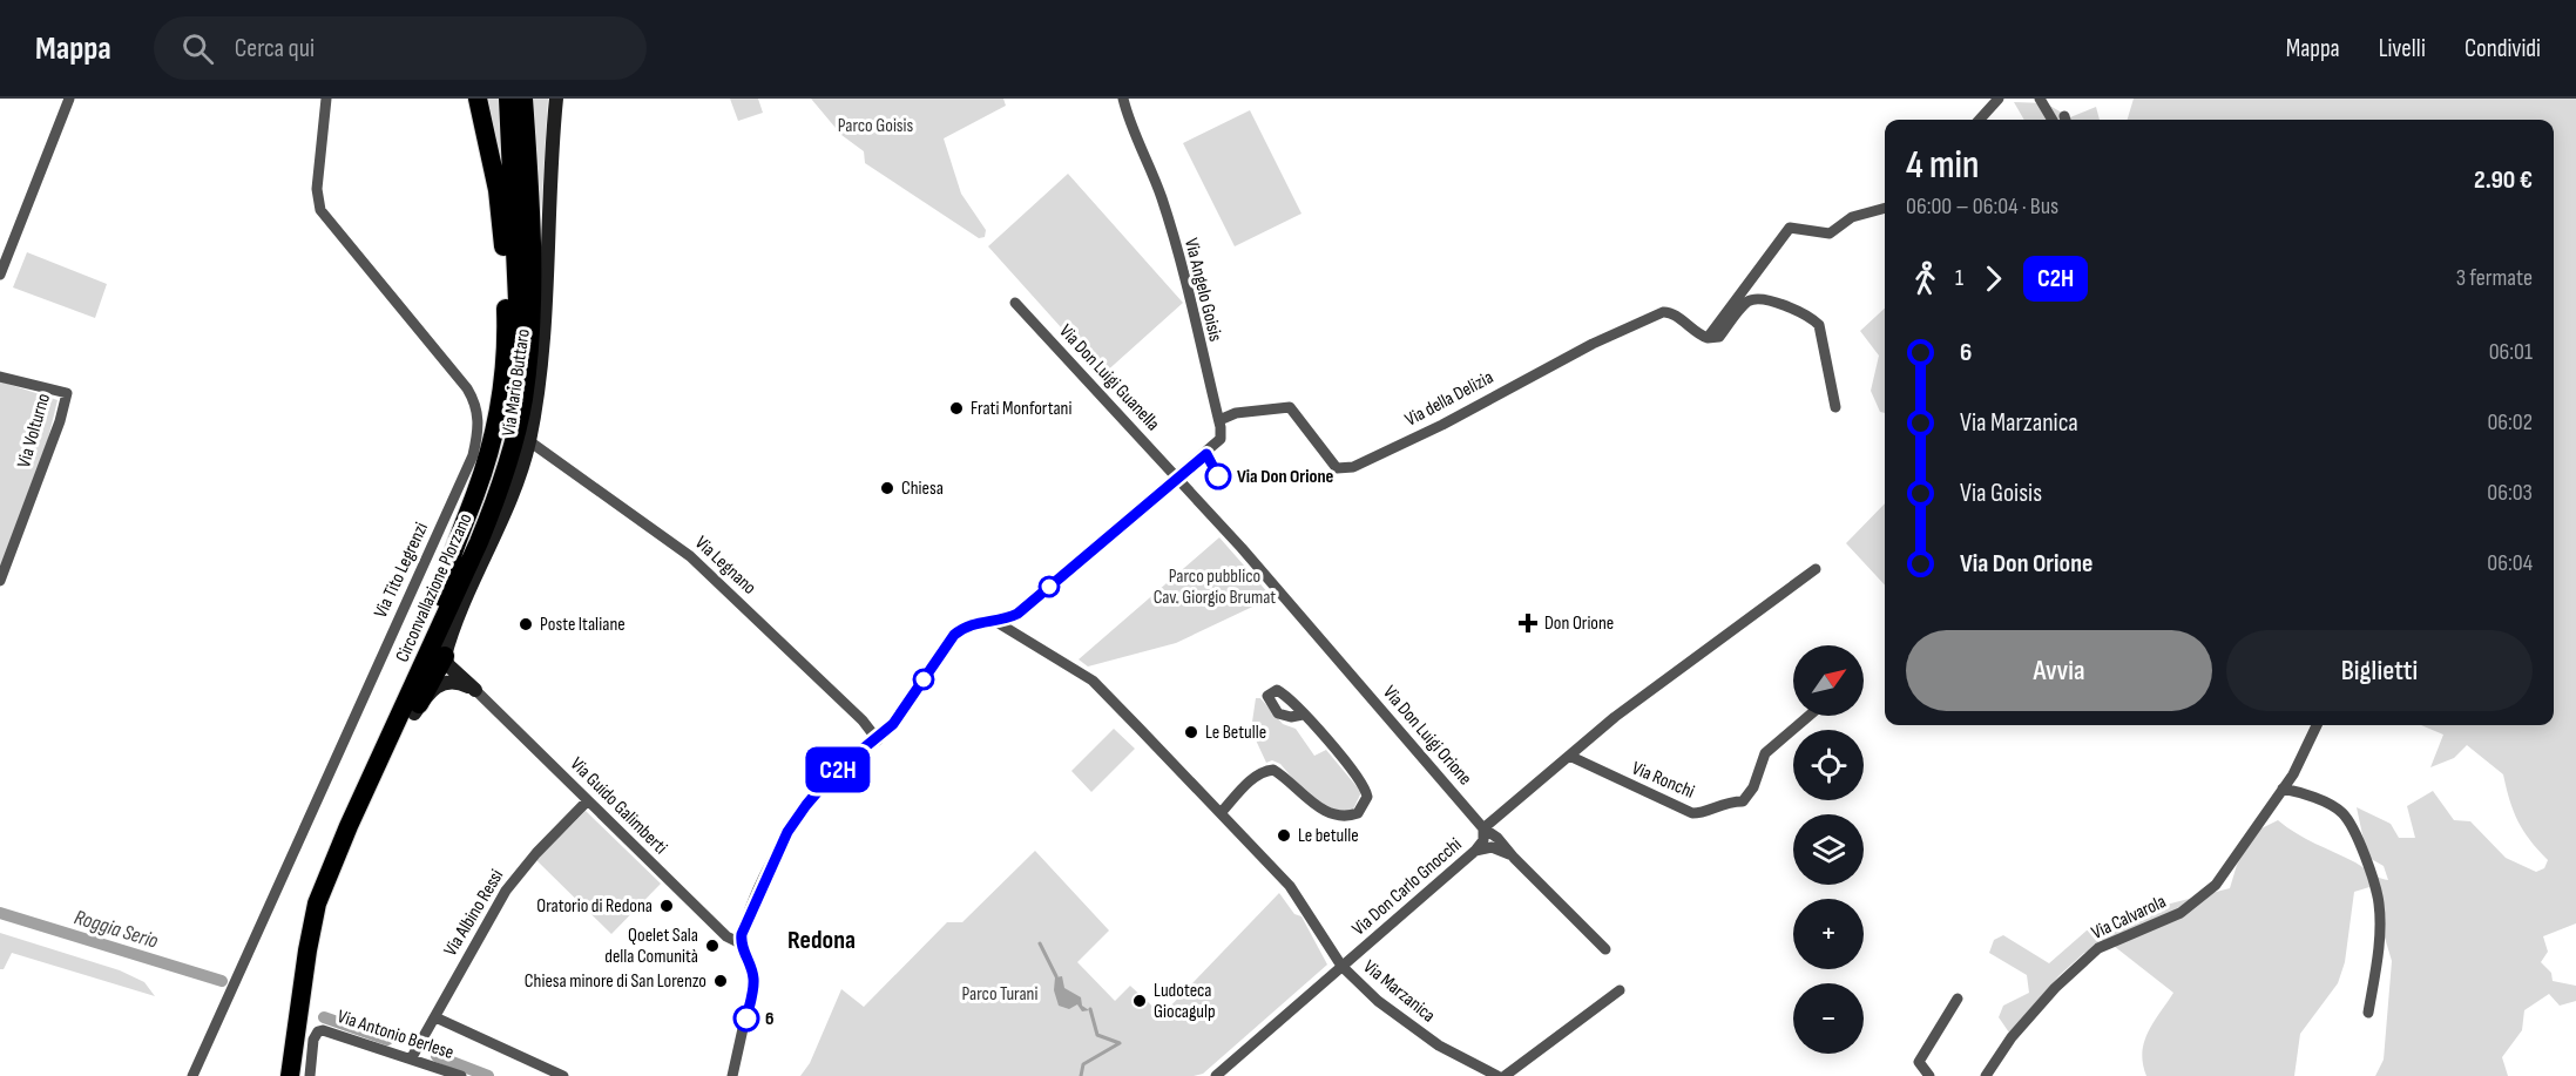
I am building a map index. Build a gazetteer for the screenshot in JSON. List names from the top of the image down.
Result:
{
  "streets": {
    "highway": ["Circonvallazione Plorzano"],
    "street": [
      "Via Angelo Goisis",
      "Via Don Luigi Guanella",
      "Via Mario Buttaro",
      "Via della Delizia",
      "Via Volturno",
      "Via Legnano",
      "Via Tito Legrenzi",
      "Via Don Luigi Orione",
      "Via Ronchi",
      "Via Guido Galimberti",
      "Via Don Carlo Gnocchi",
      "Via Albino Ressi",
      "Via Calvarola",
      "Via Marzanica",
      "Via Antonio Berlese"
    ]
  },
  "crossings": [
    ["Via Angelo Goisis", "Via della Delizia"],
    ["Via Don Luigi Guanella", "Via Don Luigi Orione"],
    ["Via Mario Buttaro", "Via Legnano"],
    ["Via Don Luigi Orione", "Via Don Carlo Gnocchi"],
    ["Via Guido Galimberti", "Via Albino Ressi"],
    ["Via Don Carlo Gnocchi", "Via Marzanica"],
    ["Via Albino Ressi", "Via Antonio Berlese"]
  ],
  "districts": ["Redona"],
  "water": ["Roggia Serio"],
  "parks": ["Parco Goisis", "Parco pubblico Cav. Giorgio Brumat", "Parco Turani"],
  "places": {
    "other": [
      "Frati Monfortani",
      "Via Don Orione",
      "Chiesa",
      "Poste Italiane",
      "Le Betulle",
      "Le betulle",
      "Oratorio di Redona",
      "Qoelet Sala della Comunità",
      "Chiesa minore di San Lorenzo",
      "Ludoteca Giocagulp",
      "6"
    ],
    "health": ["Don Orione"]
  },
  "lines": ["bus line C2H"],
  "north": "top right",
  "page": {
    "header": "Mappa",
    "search": "Cerca qui",
    "nav": ["Mappa", "Livelli", "Condividi"],
    "on_map": "C2H",
    "heading": ["4 min", "06:00 – 06:04 · Bus", "2.90 €"],
    "legs": ["1", "C2H", "3 fermate"],
    "list": [
      {
        "name": "6",
        "value": "06:01"
      },
      {
        "name": "Via Marzanica",
        "value": "06:02"
      },
      {
        "name": "Via Goisis",
        "value": "06:03"
      },
      {
        "name": "Via Don Orione",
        "value": "06:04"
      }
    ],
    "buttons": ["Avvia", "Biglietti"],
    "map_buttons": ["+", "−"]
  }
}
